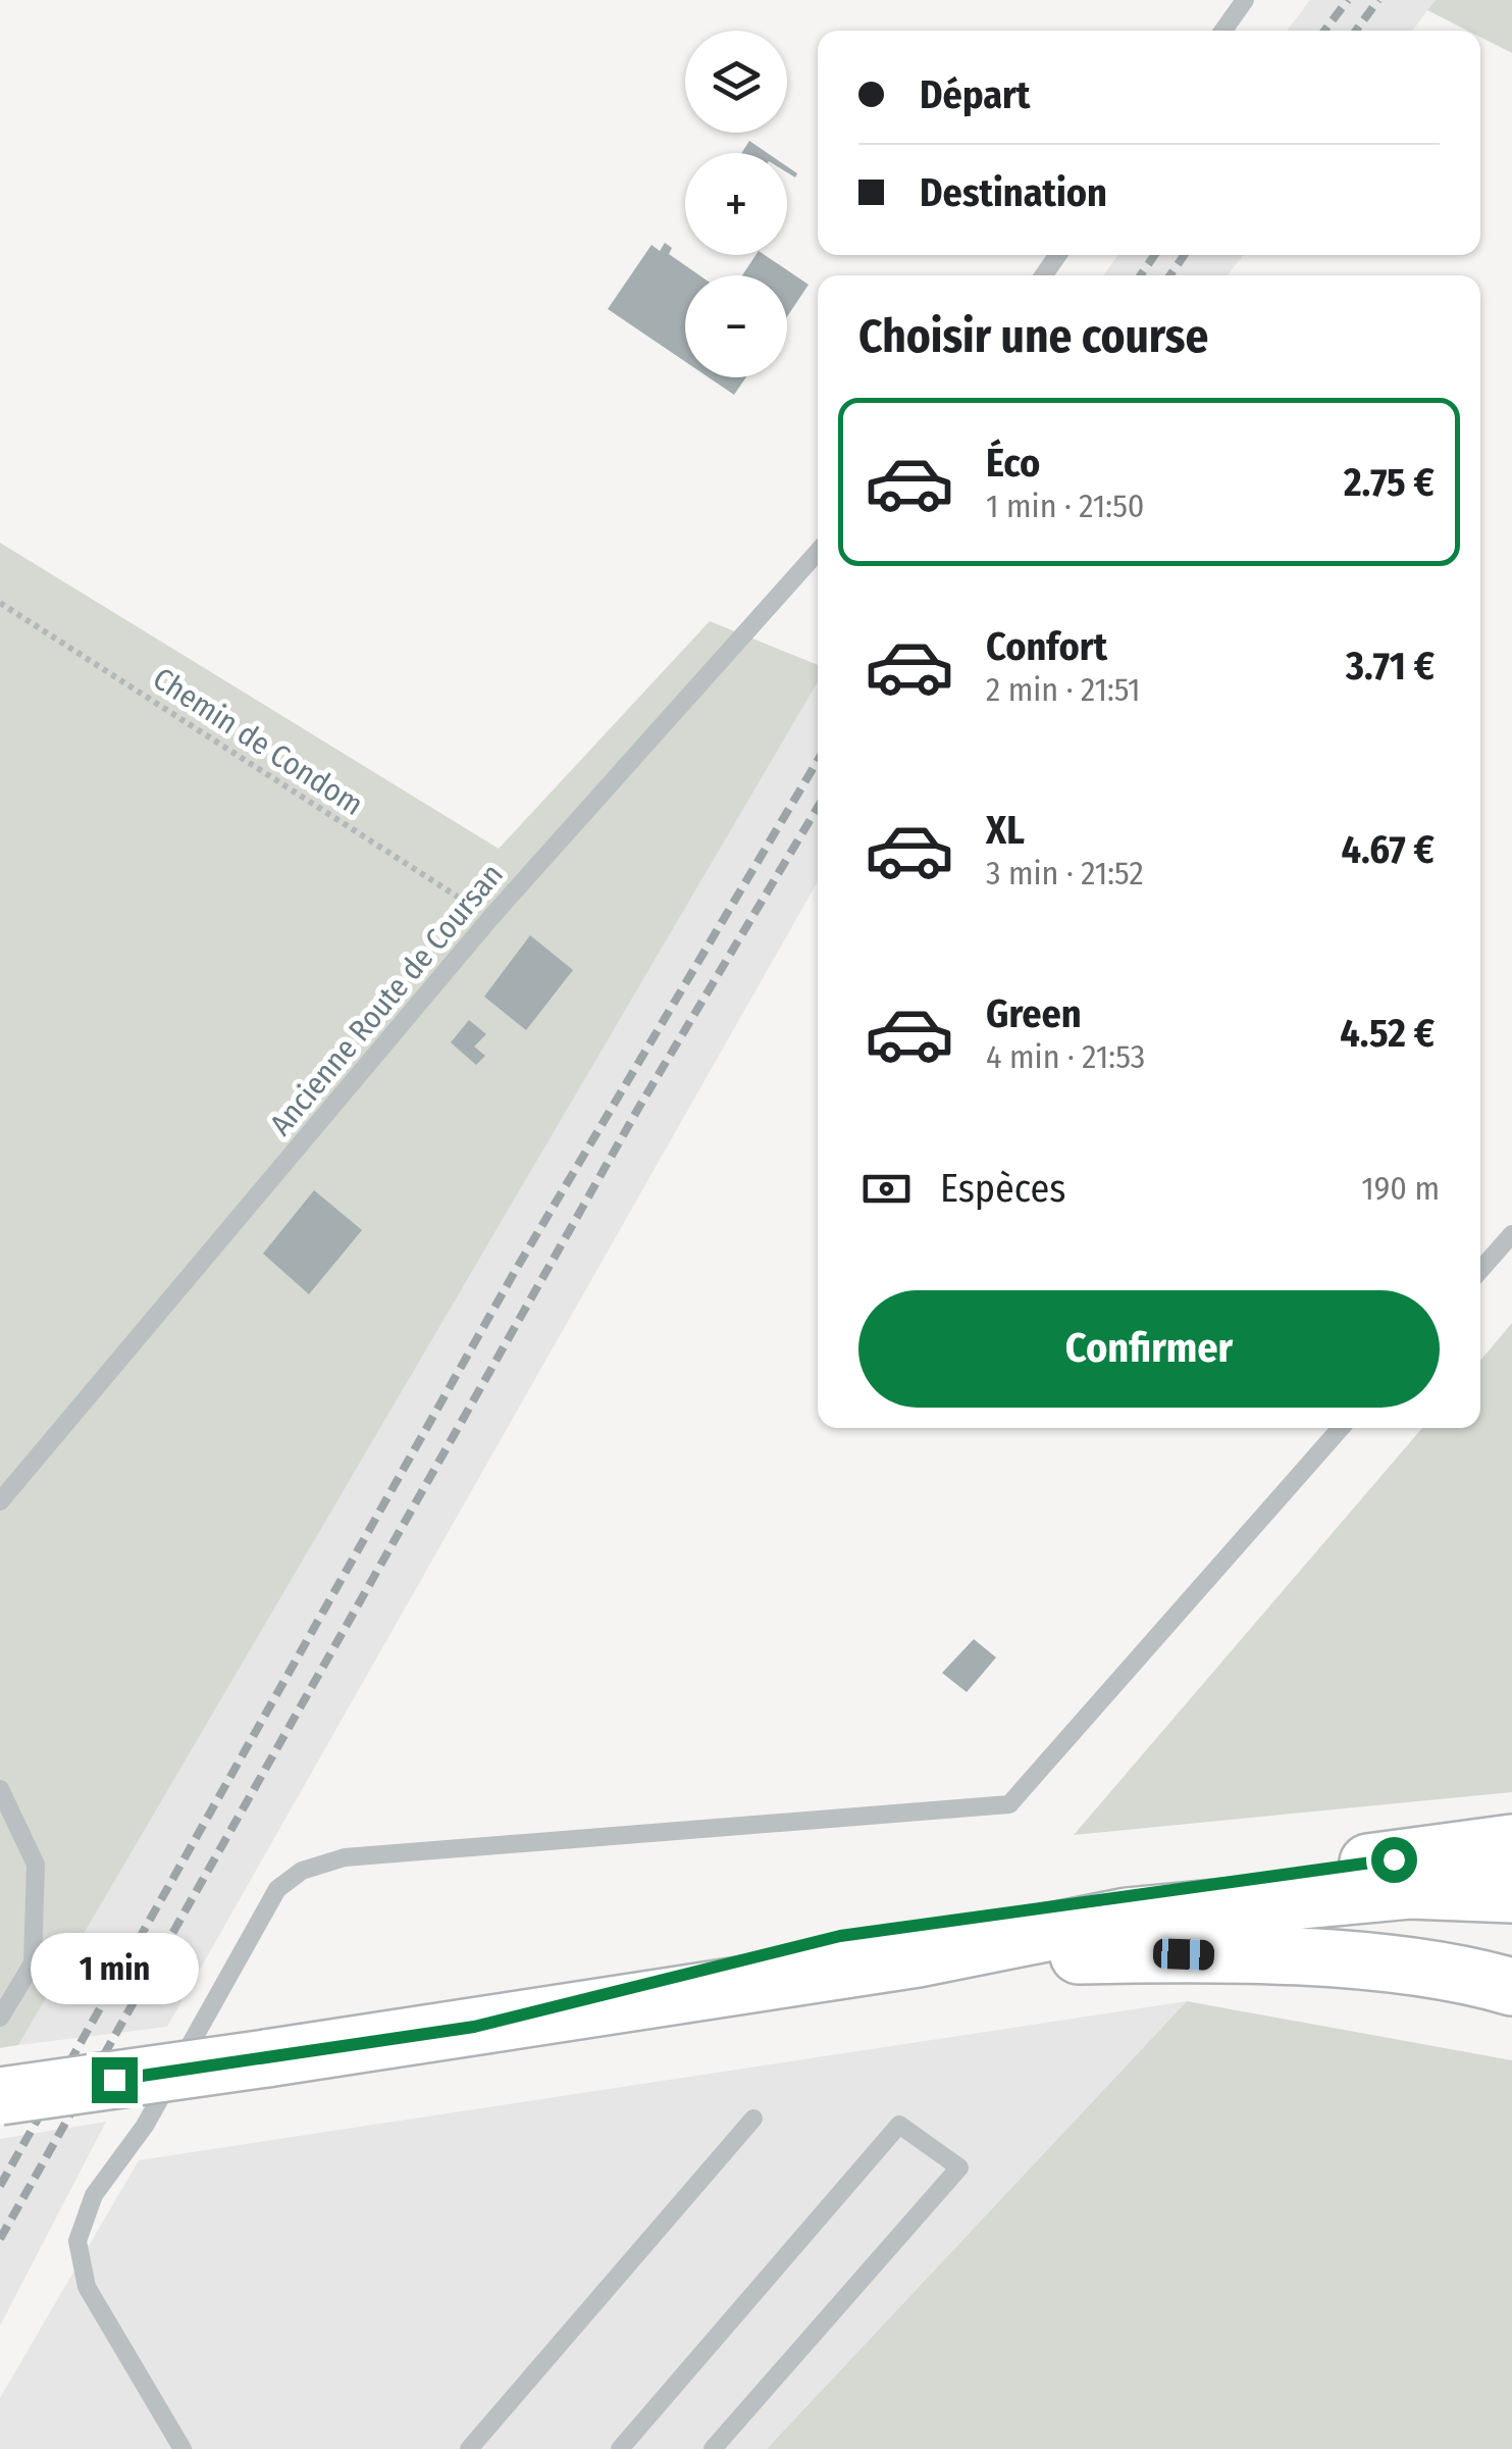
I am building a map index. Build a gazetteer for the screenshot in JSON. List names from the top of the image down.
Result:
{
  "streets": {
    "street": ["Ancienne Route de Coursan"],
    "path": ["Chemin de Condom"]
  },
  "crossings": [
    ["Chemin de Condom", "Ancienne Route de Coursan"]
  ],
  "page": {
    "map_buttons": ["+", "−"],
    "banner": ["Départ", "Destination"],
    "heading": "Choisir une course",
    "list": [
      {
        "name": "Éco",
        "note": "1 min · 21:50",
        "value": "2.75 €"
      },
      {
        "name": "Confort",
        "note": "2 min · 21:51",
        "value": "3.71 €"
      },
      {
        "name": "XL",
        "note": "3 min · 21:52",
        "value": "4.67 €"
      },
      {
        "name": "Green",
        "note": "4 min · 21:53",
        "value": "4.52 €"
      }
    ],
    "pay": ["Espèces", "190 m"],
    "buttons": "Confirmer",
    "bubble": "1 min"
  }
}
